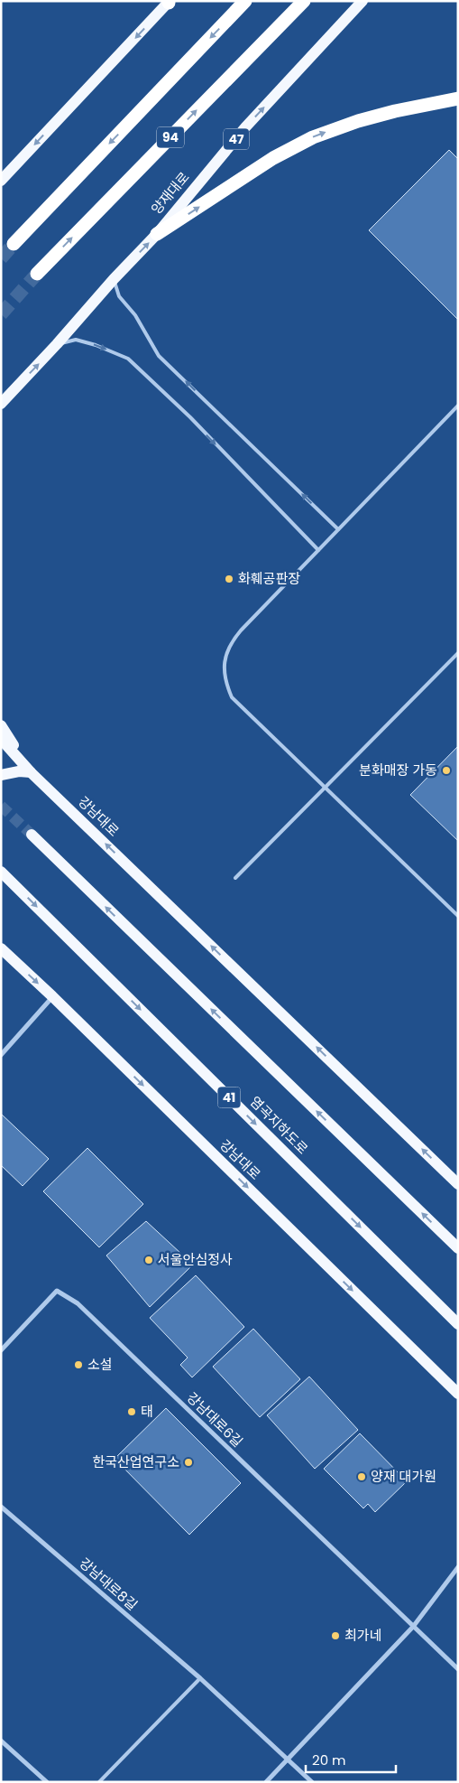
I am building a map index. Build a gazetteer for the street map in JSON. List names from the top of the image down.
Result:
{
  "streets": {
    "highway": ["94"],
    "main road": [
      "47",
      "양재대로",
      "강남대로",
      "41",
      "염곡지하도로"
    ],
    "street": ["강남대로6길", "강남대로8길"]
  },
  "one_way": ["양재대로"],
  "places": [
    "화훼공판장",
    "분화매장 가동",
    "서울안심정사",
    "소설",
    "태",
    "한국산업연구소",
    "양재 대가원",
    "최가네"
  ],
  "scale_bar": "20 m"
}
